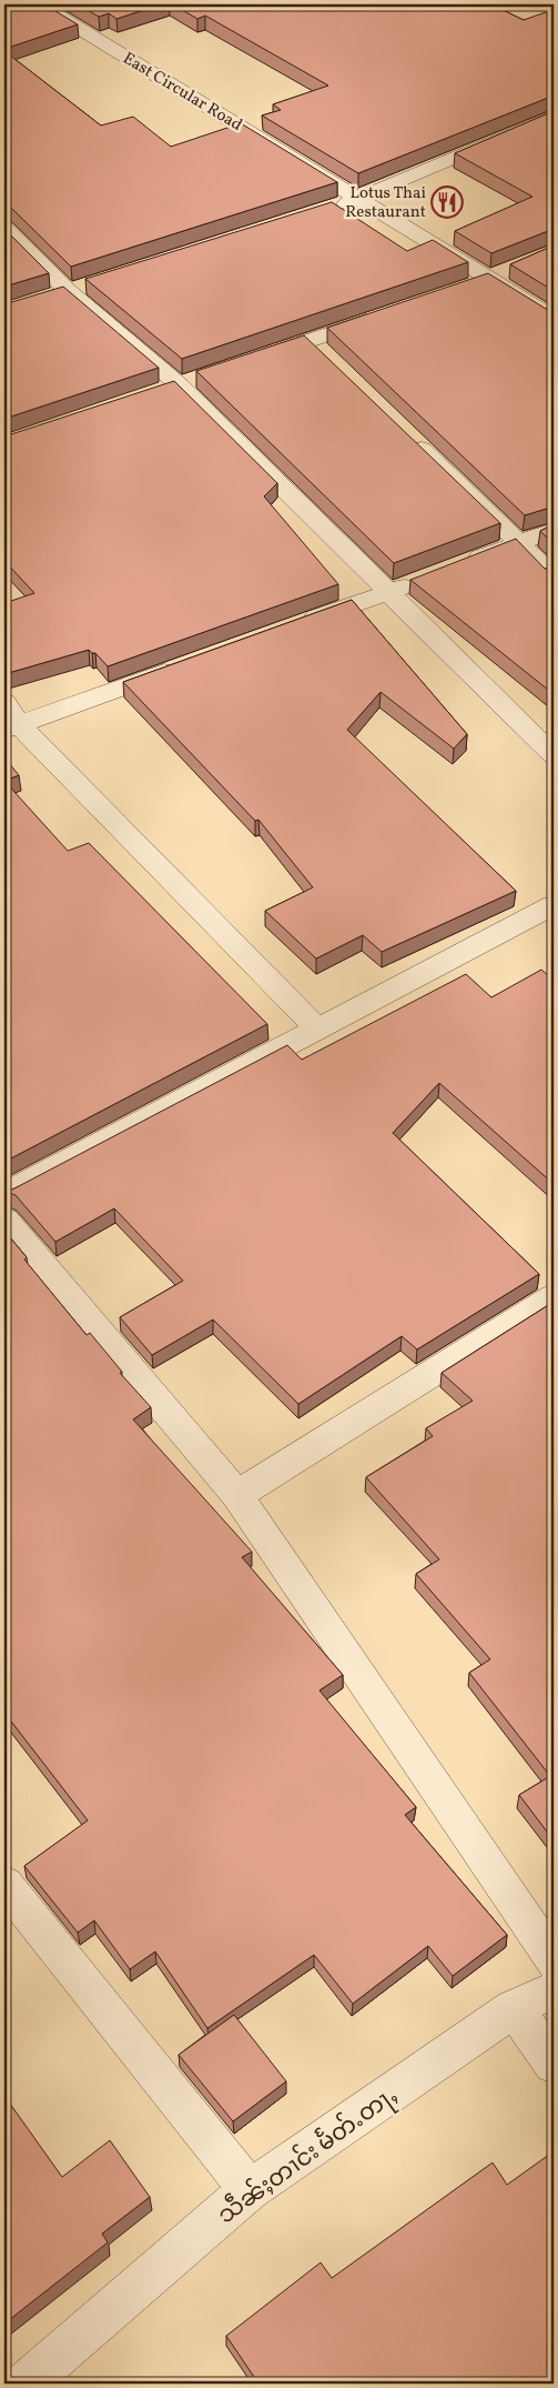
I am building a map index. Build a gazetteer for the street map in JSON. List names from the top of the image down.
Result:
{
  "streets": {
    "street": ["East Circular Road", "သဵၼ်ႈတၢင်း မႅတ်ႉတႃႇ"]
  },
  "places": {
    "restaurant": ["Lotus Thai Restaurant"]
  }
}
